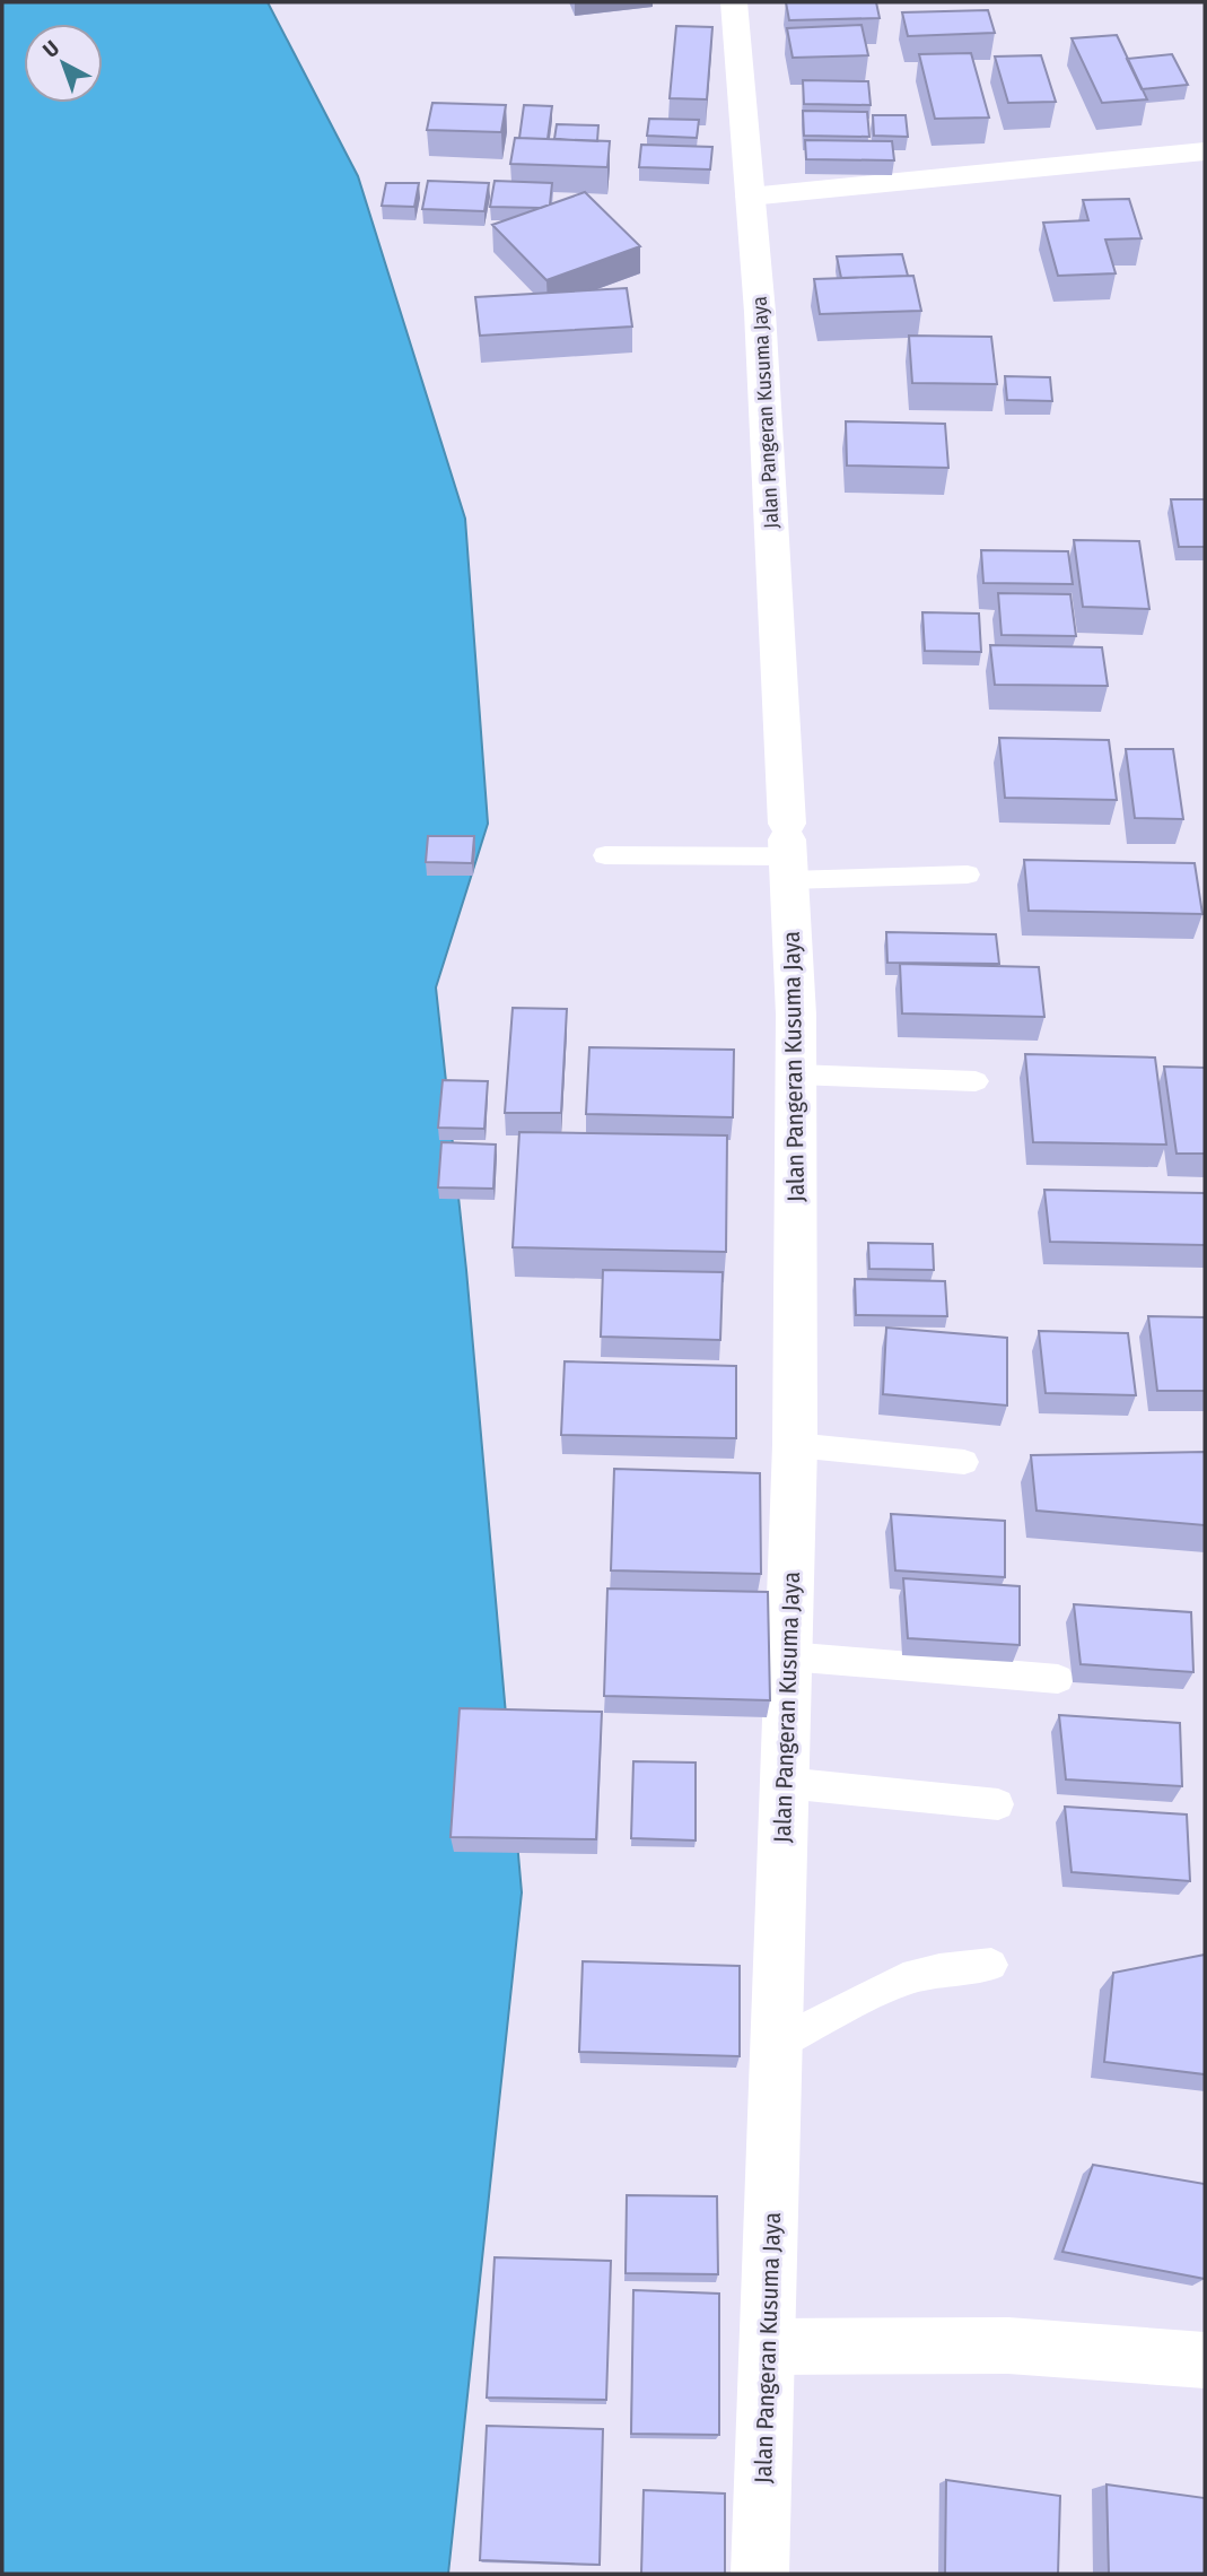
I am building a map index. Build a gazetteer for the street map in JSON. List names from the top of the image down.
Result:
{
  "streets": {
    "street": ["Jalan Pangeran Kusuma Jaya"]
  },
  "north": "top left"
}
